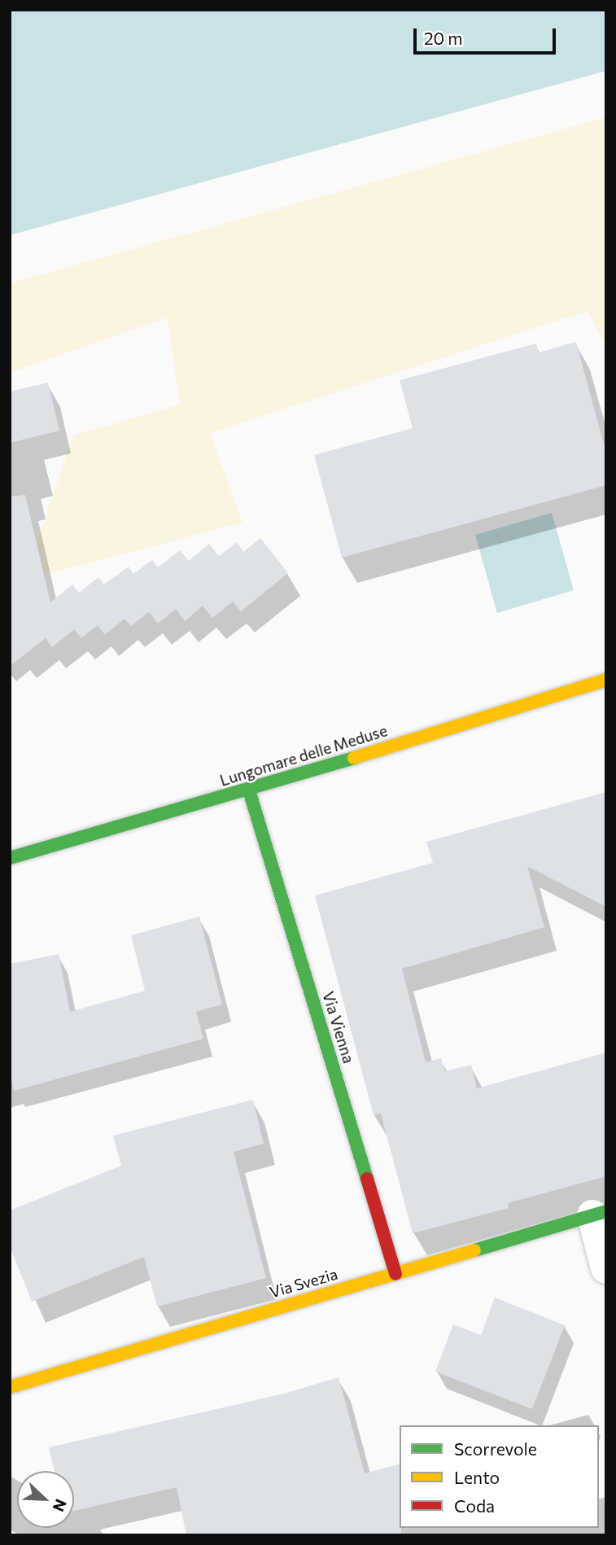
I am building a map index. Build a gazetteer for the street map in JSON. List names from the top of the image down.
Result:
{
  "streets": {
    "street": ["Lungomare delle Meduse", "Via Vienna", "Via Svezia"]
  },
  "crossings": [
    ["Lungomare delle Meduse", "Via Vienna"],
    ["Via Vienna", "Via Svezia"]
  ],
  "legend": ["Scorrevole", "Lento", "Coda"],
  "scale_bar": "20 m",
  "north": "bottom right"
}
